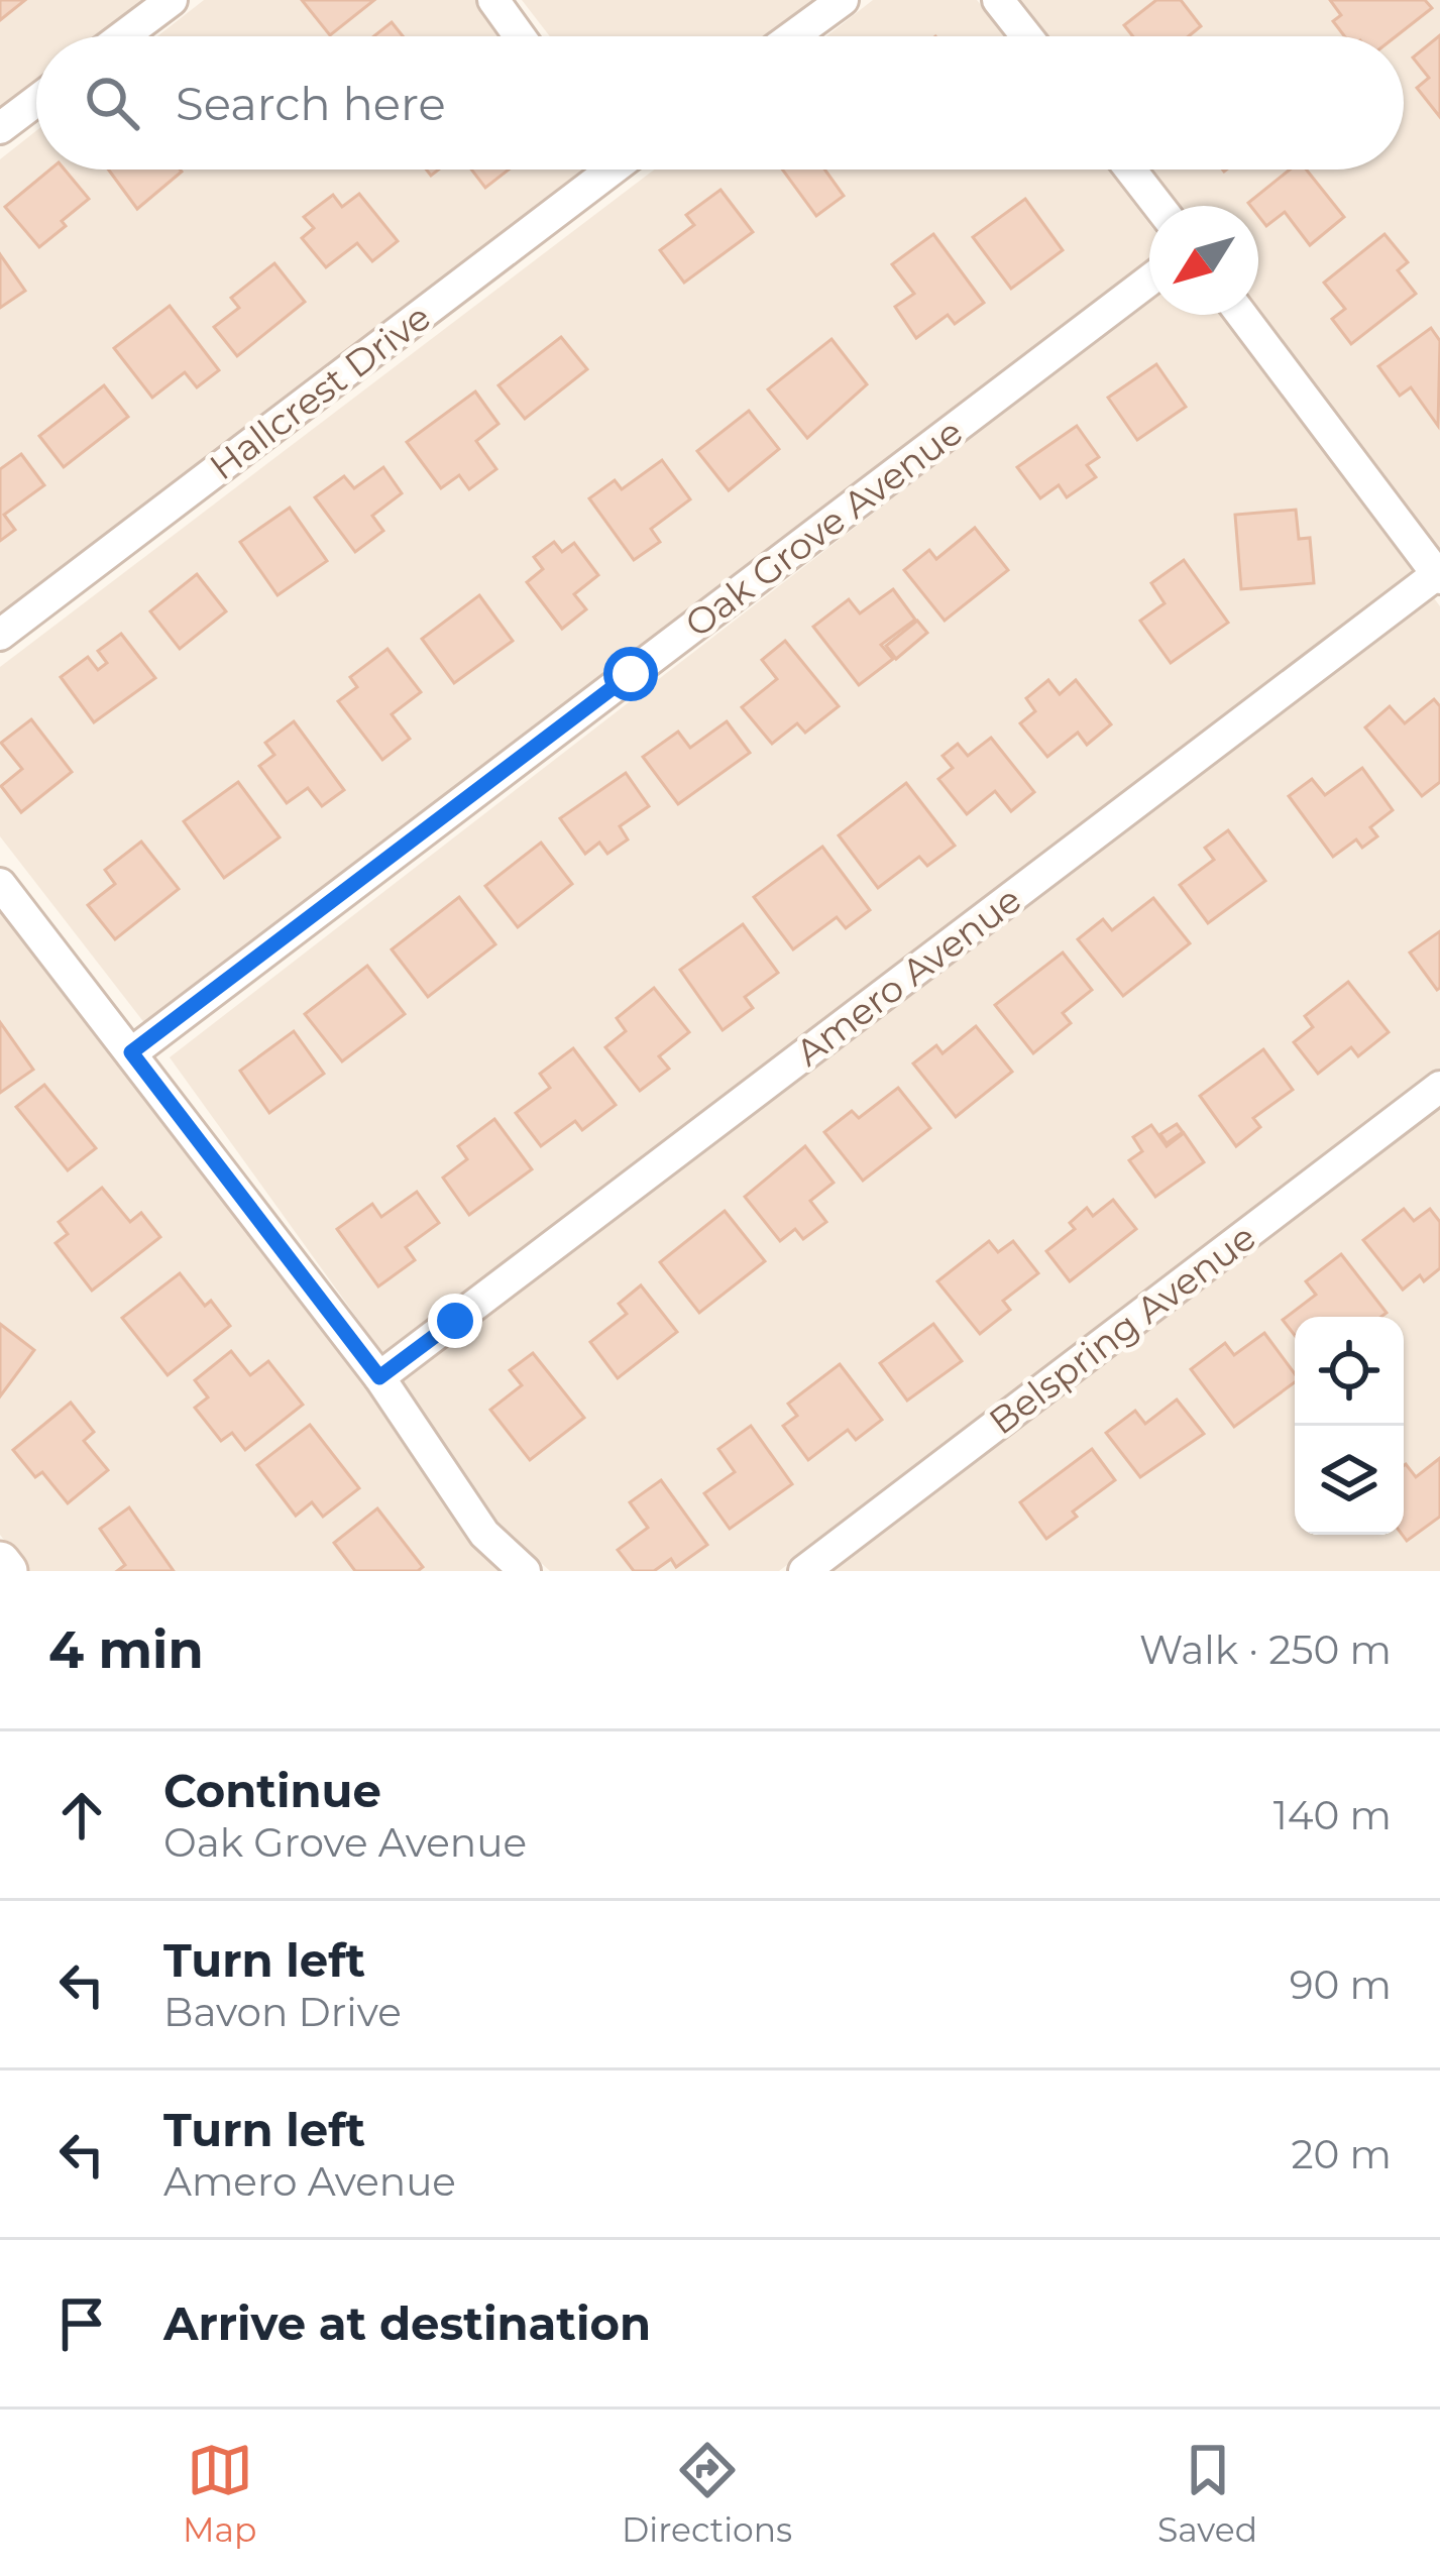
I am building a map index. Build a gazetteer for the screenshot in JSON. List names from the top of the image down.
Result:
{
  "streets": {
    "street": [
      "Hallcrest Drive",
      "Oak Grove Avenue",
      "Amero Avenue",
      "Belspring Avenue"
    ]
  },
  "north": "bottom left",
  "page": {
    "search": "Search here",
    "heading": ["4 min", "Walk · 250 m"],
    "list": [
      ["Continue", "Oak Grove Avenue", "140 m"],
      ["Turn left", "Bavon Drive", "90 m"],
      ["Turn left", "Amero Avenue", "20 m"],
      "Arrive at destination"
    ],
    "nav": ["Map", "Directions", "Saved"]
  }
}
